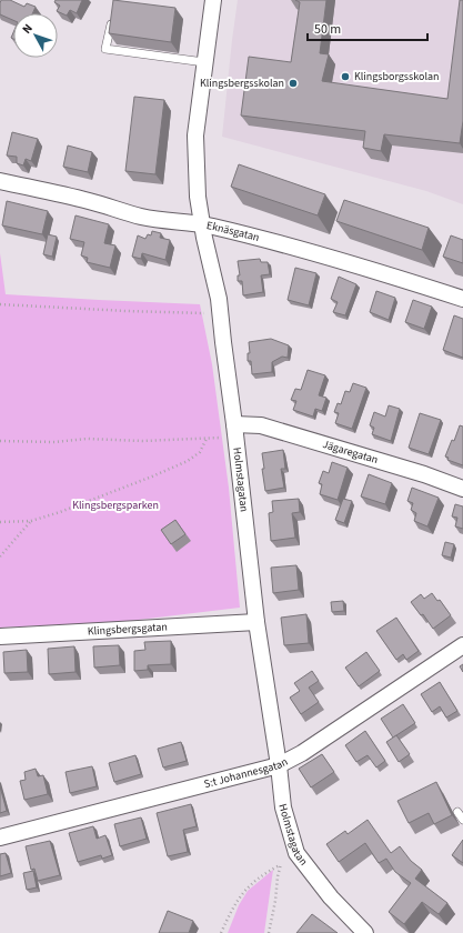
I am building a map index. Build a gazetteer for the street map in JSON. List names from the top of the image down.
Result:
{
  "streets": {
    "street": [
      "Eknäsgatan",
      "Jägaregatan",
      "Holmstagatan",
      "Klingsbergsgatan",
      "S:t Johannesgatan"
    ]
  },
  "crossings": [
    ["Eknäsgatan", "Holmstagatan"],
    ["Jägaregatan", "Holmstagatan"],
    ["Holmstagatan", "Klingsbergsgatan"],
    ["Holmstagatan", "S:t Johannesgatan"]
  ],
  "parks": ["Klingsbergsparken"],
  "places": ["Klingsborgsskolan", "Klingsbergsskolan"],
  "scale_bar": "50 m",
  "north": "top left"
}
